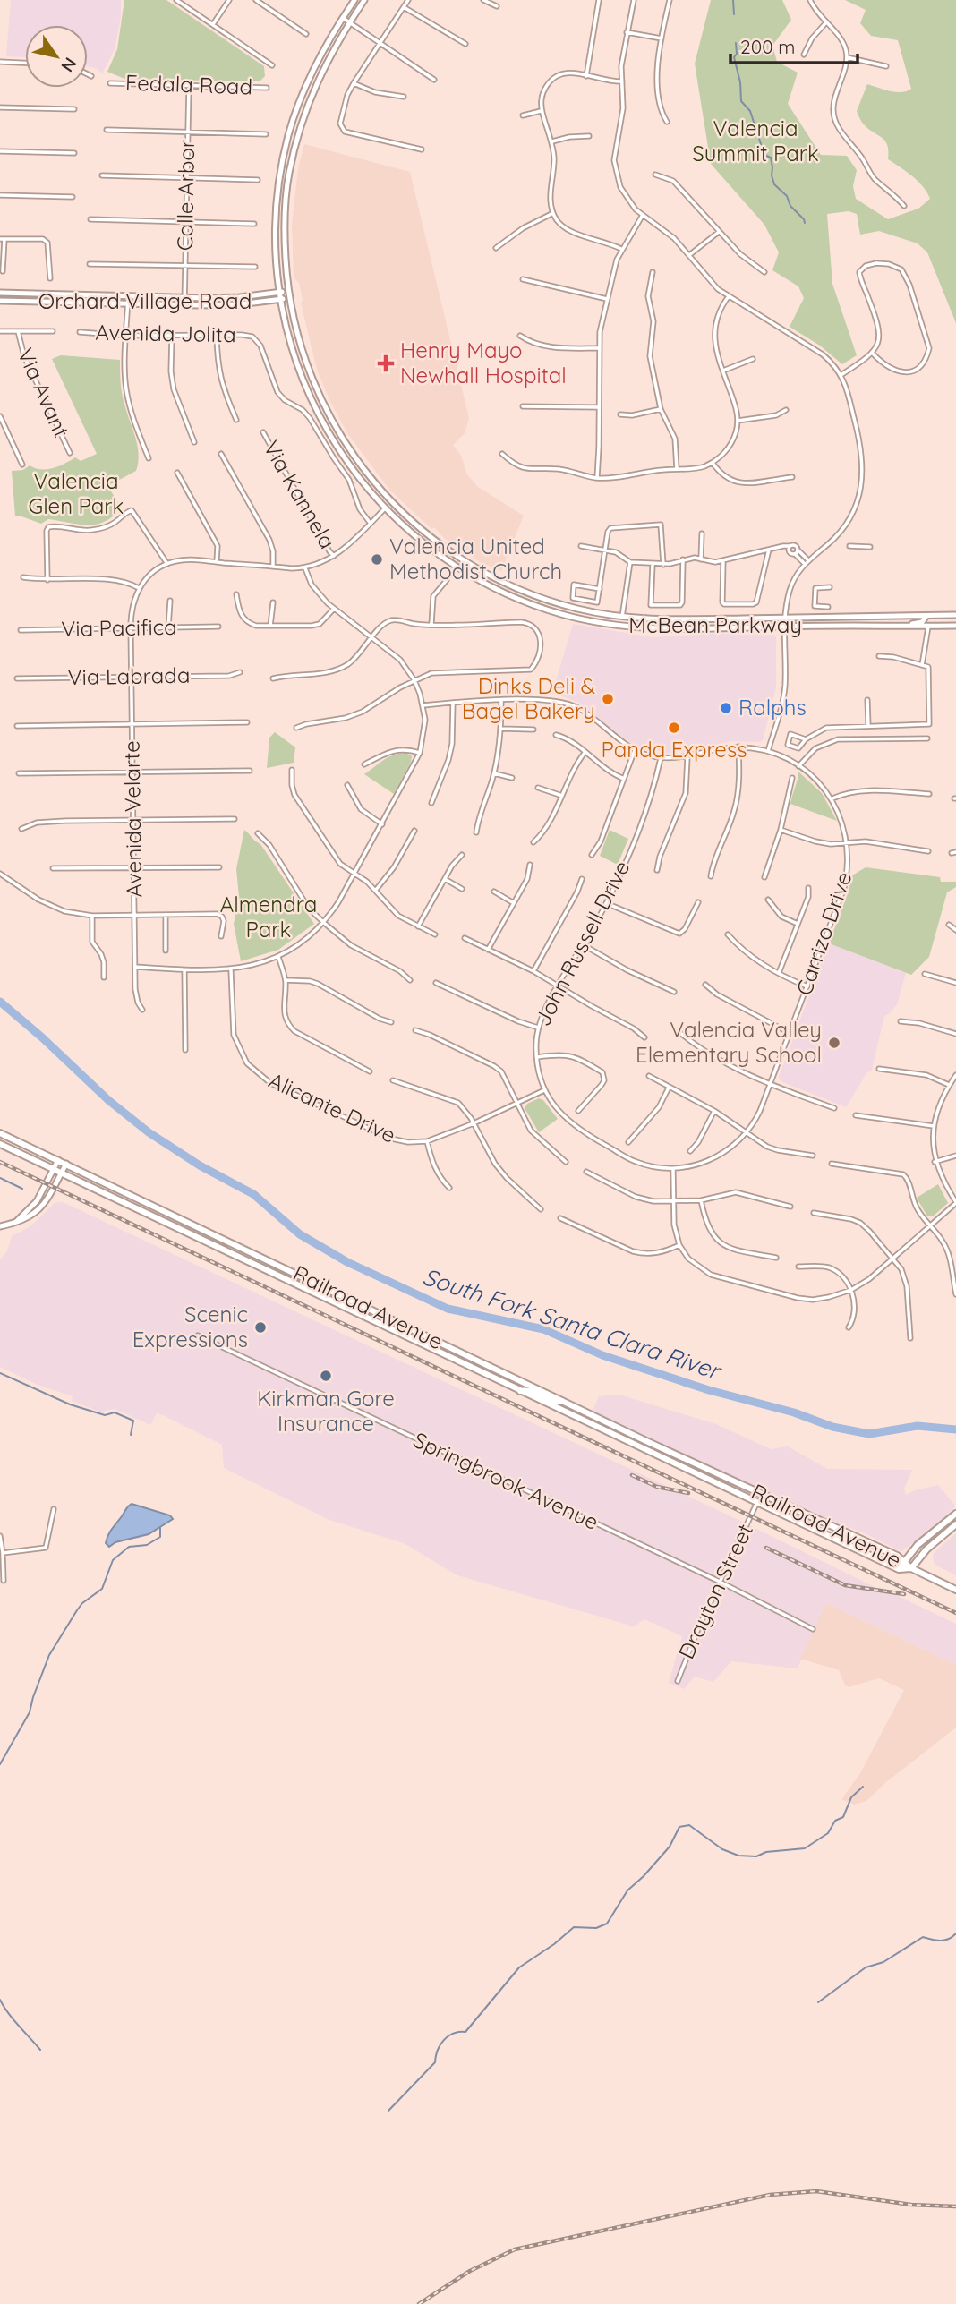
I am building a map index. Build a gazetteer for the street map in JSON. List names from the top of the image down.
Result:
{
  "streets": {
    "main road": ["Orchard Village Road", "McBean Parkway", "Railroad Avenue"],
    "street": [
      "Fedala Road",
      "Calle Arbor",
      "Avenida Jolita",
      "Via Avant",
      "Via Kannela",
      "Via Pacifica",
      "Via Labrada",
      "Avenida Velarte",
      "Carrizo Drive",
      "John Russell Drive",
      "Alicante Drive",
      "Springbrook Avenue",
      "Drayton Street"
    ]
  },
  "crossings": [
    ["Fedala Road", "Calle Arbor"],
    ["Calle Arbor", "Orchard Village Road"],
    ["Orchard Village Road", "McBean Parkway"],
    ["Via Pacifica", "Avenida Velarte"],
    ["Via Labrada", "Avenida Velarte"],
    ["Carrizo Drive", "John Russell Drive"],
    ["John Russell Drive", "Alicante Drive"],
    ["Railroad Avenue", "Drayton Street"],
    ["Springbrook Avenue", "Drayton Street"]
  ],
  "water": ["South Fork Santa Clara River"],
  "parks": ["Valencia Summit Park", "Valencia Glen Park", "Almendra Park"],
  "places": {
    "health": ["Henry Mayo Newhall Hospital"],
    "other": [
      "Valencia United Methodist Church",
      "Dinks Deli & Bagel Bakery",
      "Ralphs",
      "Panda Express",
      "Valencia Valley Elementary School",
      "Scenic Expressions",
      "Kirkman Gore Insurance"
    ]
  },
  "scale_bar": "200 m",
  "north": "bottom right"
}
